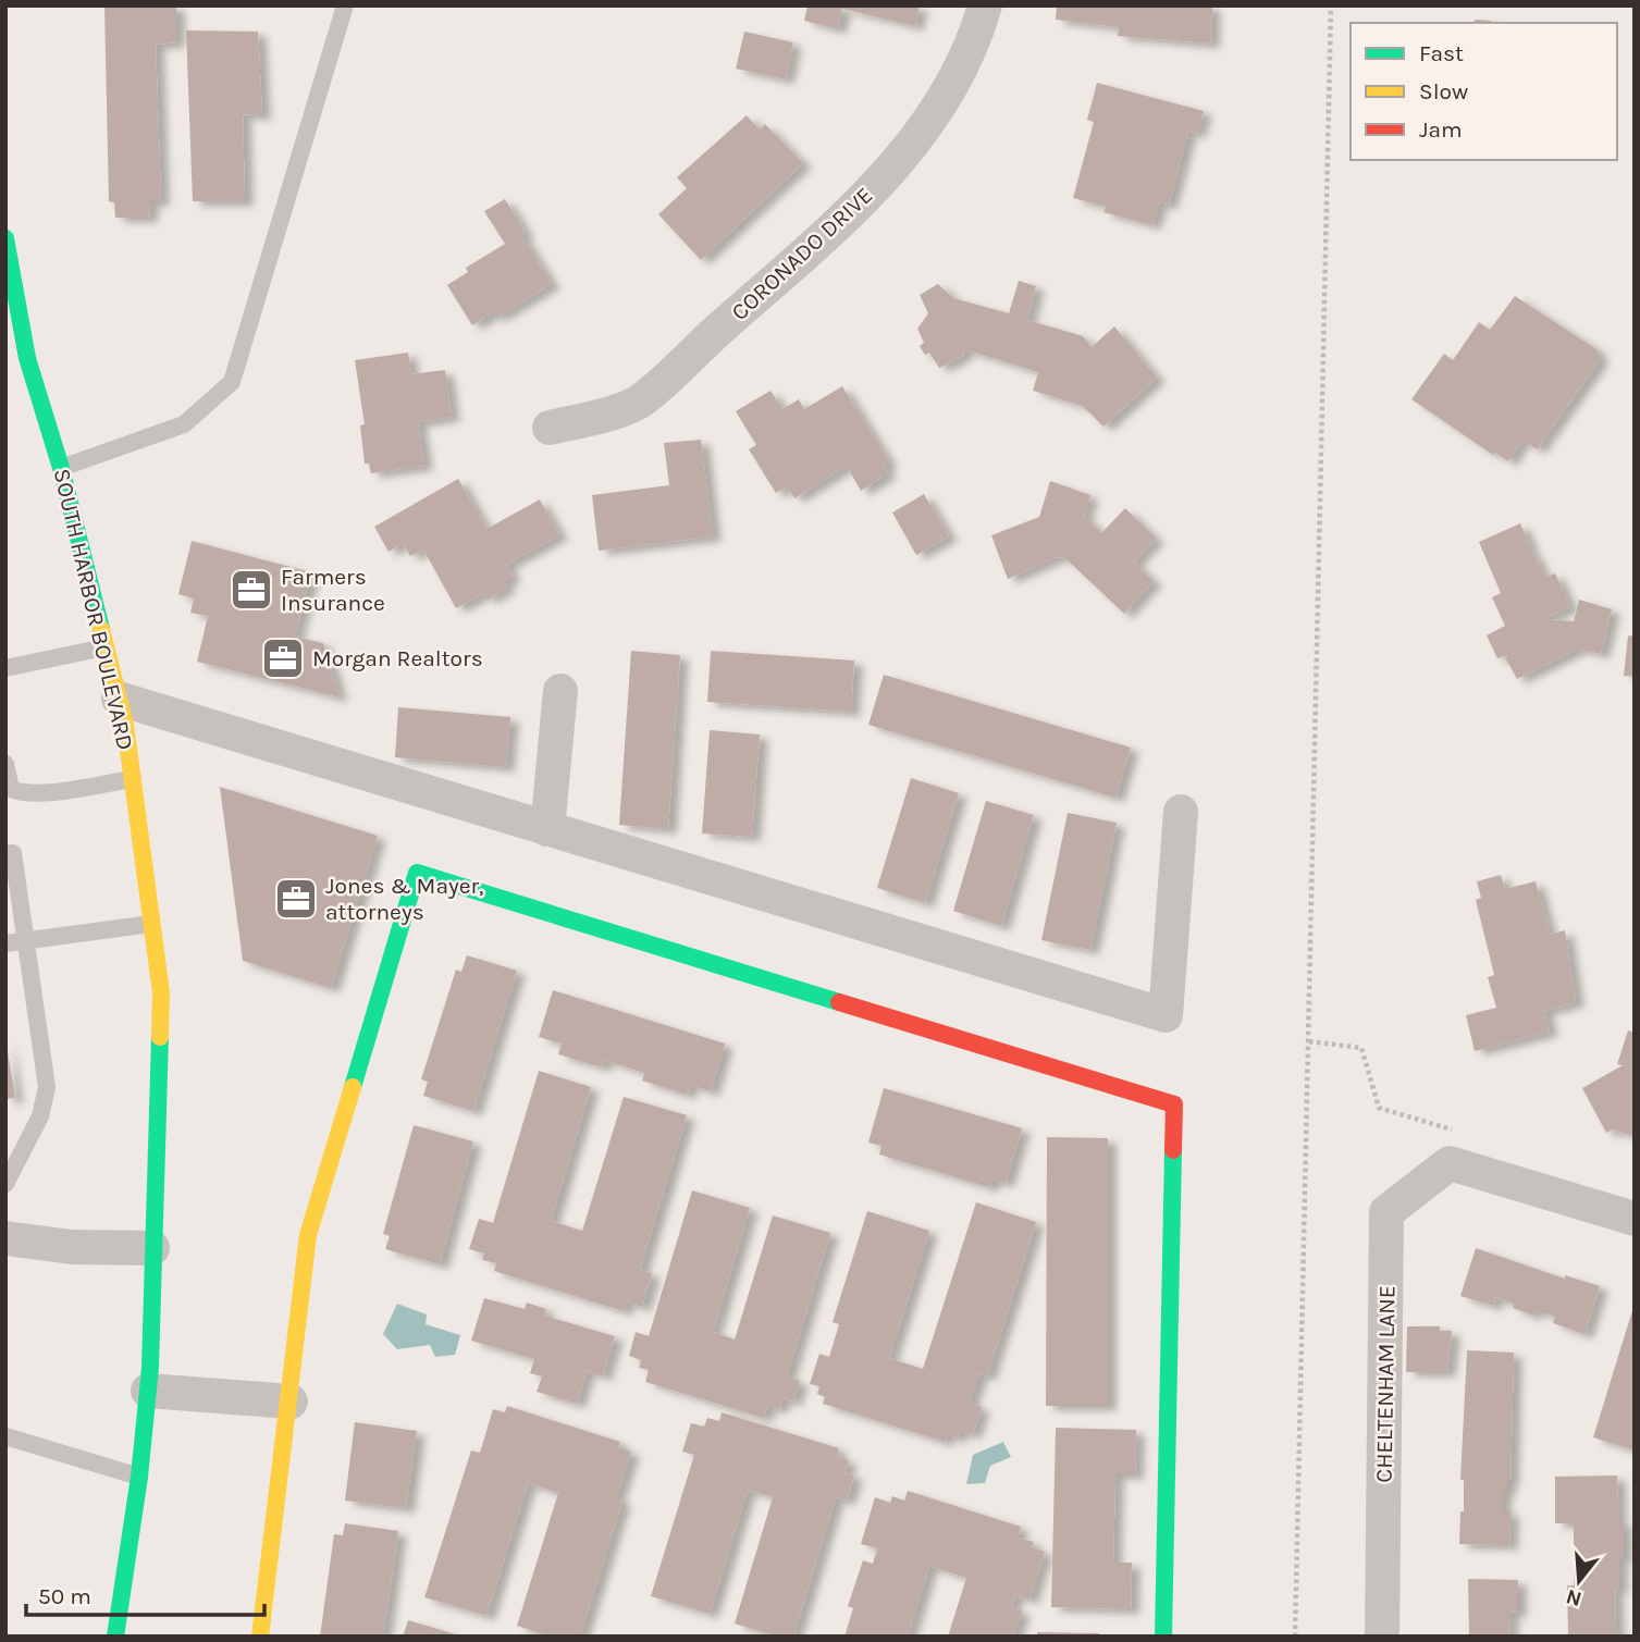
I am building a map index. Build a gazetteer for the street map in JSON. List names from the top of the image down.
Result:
{
  "streets": {
    "street": ["CORONADO DRIVE", "SOUTH HARBOR BOULEVARD", "CHELTENHAM LANE"]
  },
  "places": {
    "office": ["Farmers Insurance", "Morgan Realtors", "Jones & Mayer, attorneys"]
  },
  "legend": ["Fast", "Slow", "Jam"],
  "scale_bar": "50 m",
  "north": "bottom"
}
